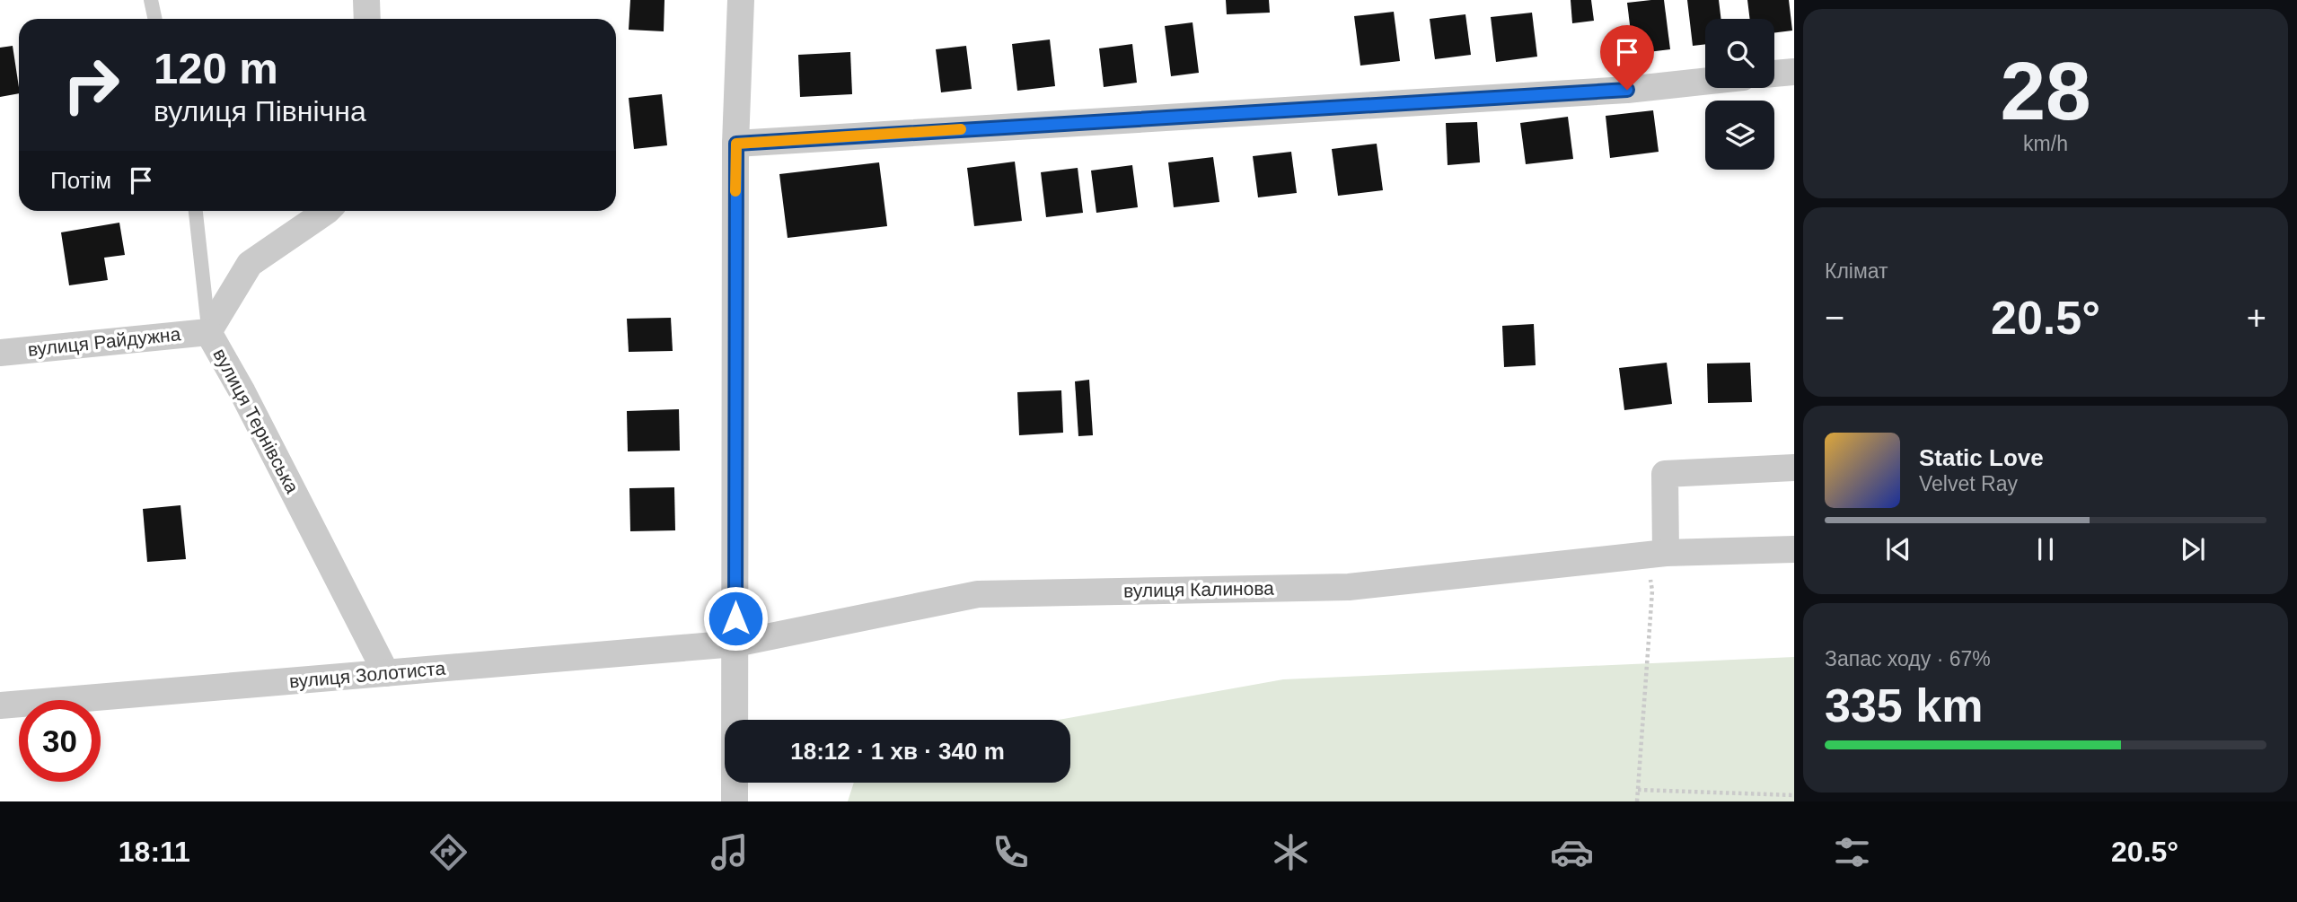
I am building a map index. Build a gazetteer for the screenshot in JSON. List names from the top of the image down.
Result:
{
  "streets": {
    "street": [
      "вулиця Райдужна",
      "вулиця Тернівська",
      "вулиця Калинова",
      "вулиця Золотиста"
    ]
  },
  "crossings": [
    ["вулиця Райдужна", "вулиця Тернівська"],
    ["вулиця Тернівська", "вулиця Золотиста"],
    ["вулиця Калинова", "вулиця Золотиста"]
  ],
  "page": {
    "tile": [
      ["28", "km/h"],
      "Клімат",
      ["Запас ходу · 67%", "335 km"]
    ],
    "turn": ["120 m", "вулиця Північна"],
    "then": "Потім",
    "heat": ["−", "20.5°", "+"],
    "song": ["Static Love", "Velvet Ray"],
    "limit": "30",
    "trip": "18:12 · 1 хв · 340 m",
    "tabs": ["18:11", "20.5°"]
  }
}
